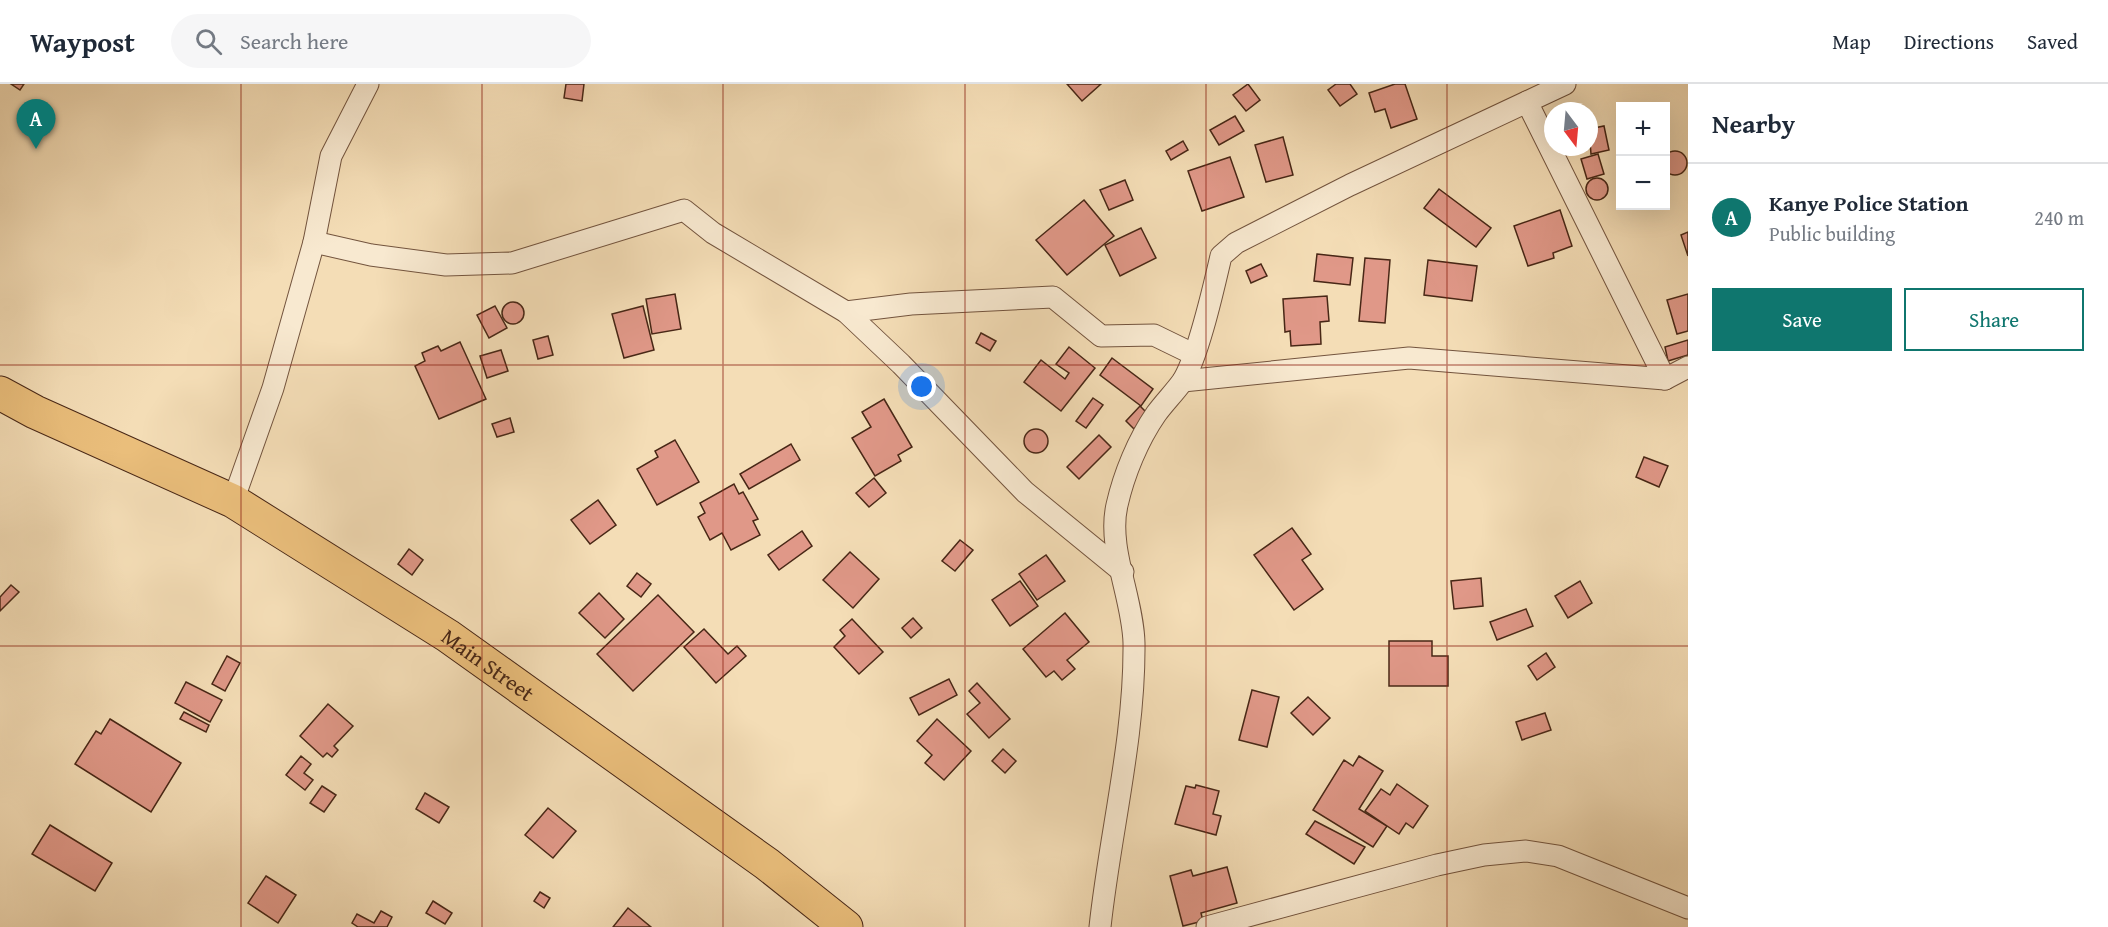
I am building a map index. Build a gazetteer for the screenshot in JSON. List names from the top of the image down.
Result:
{
  "streets": {
    "highway": ["Main Street"]
  },
  "north": "bottom",
  "page": {
    "header": "Waypost",
    "search": "Search here",
    "nav": ["Map", "Directions", "Saved"],
    "heading": "Nearby",
    "pins": "A",
    "map_buttons": ["+", "−"],
    "list": [
      {
        "mark": "A",
        "name": "Kanye Police Station",
        "note": "Public building",
        "value": "240 m"
      }
    ],
    "buttons": ["Save", "Share"]
  }
}
